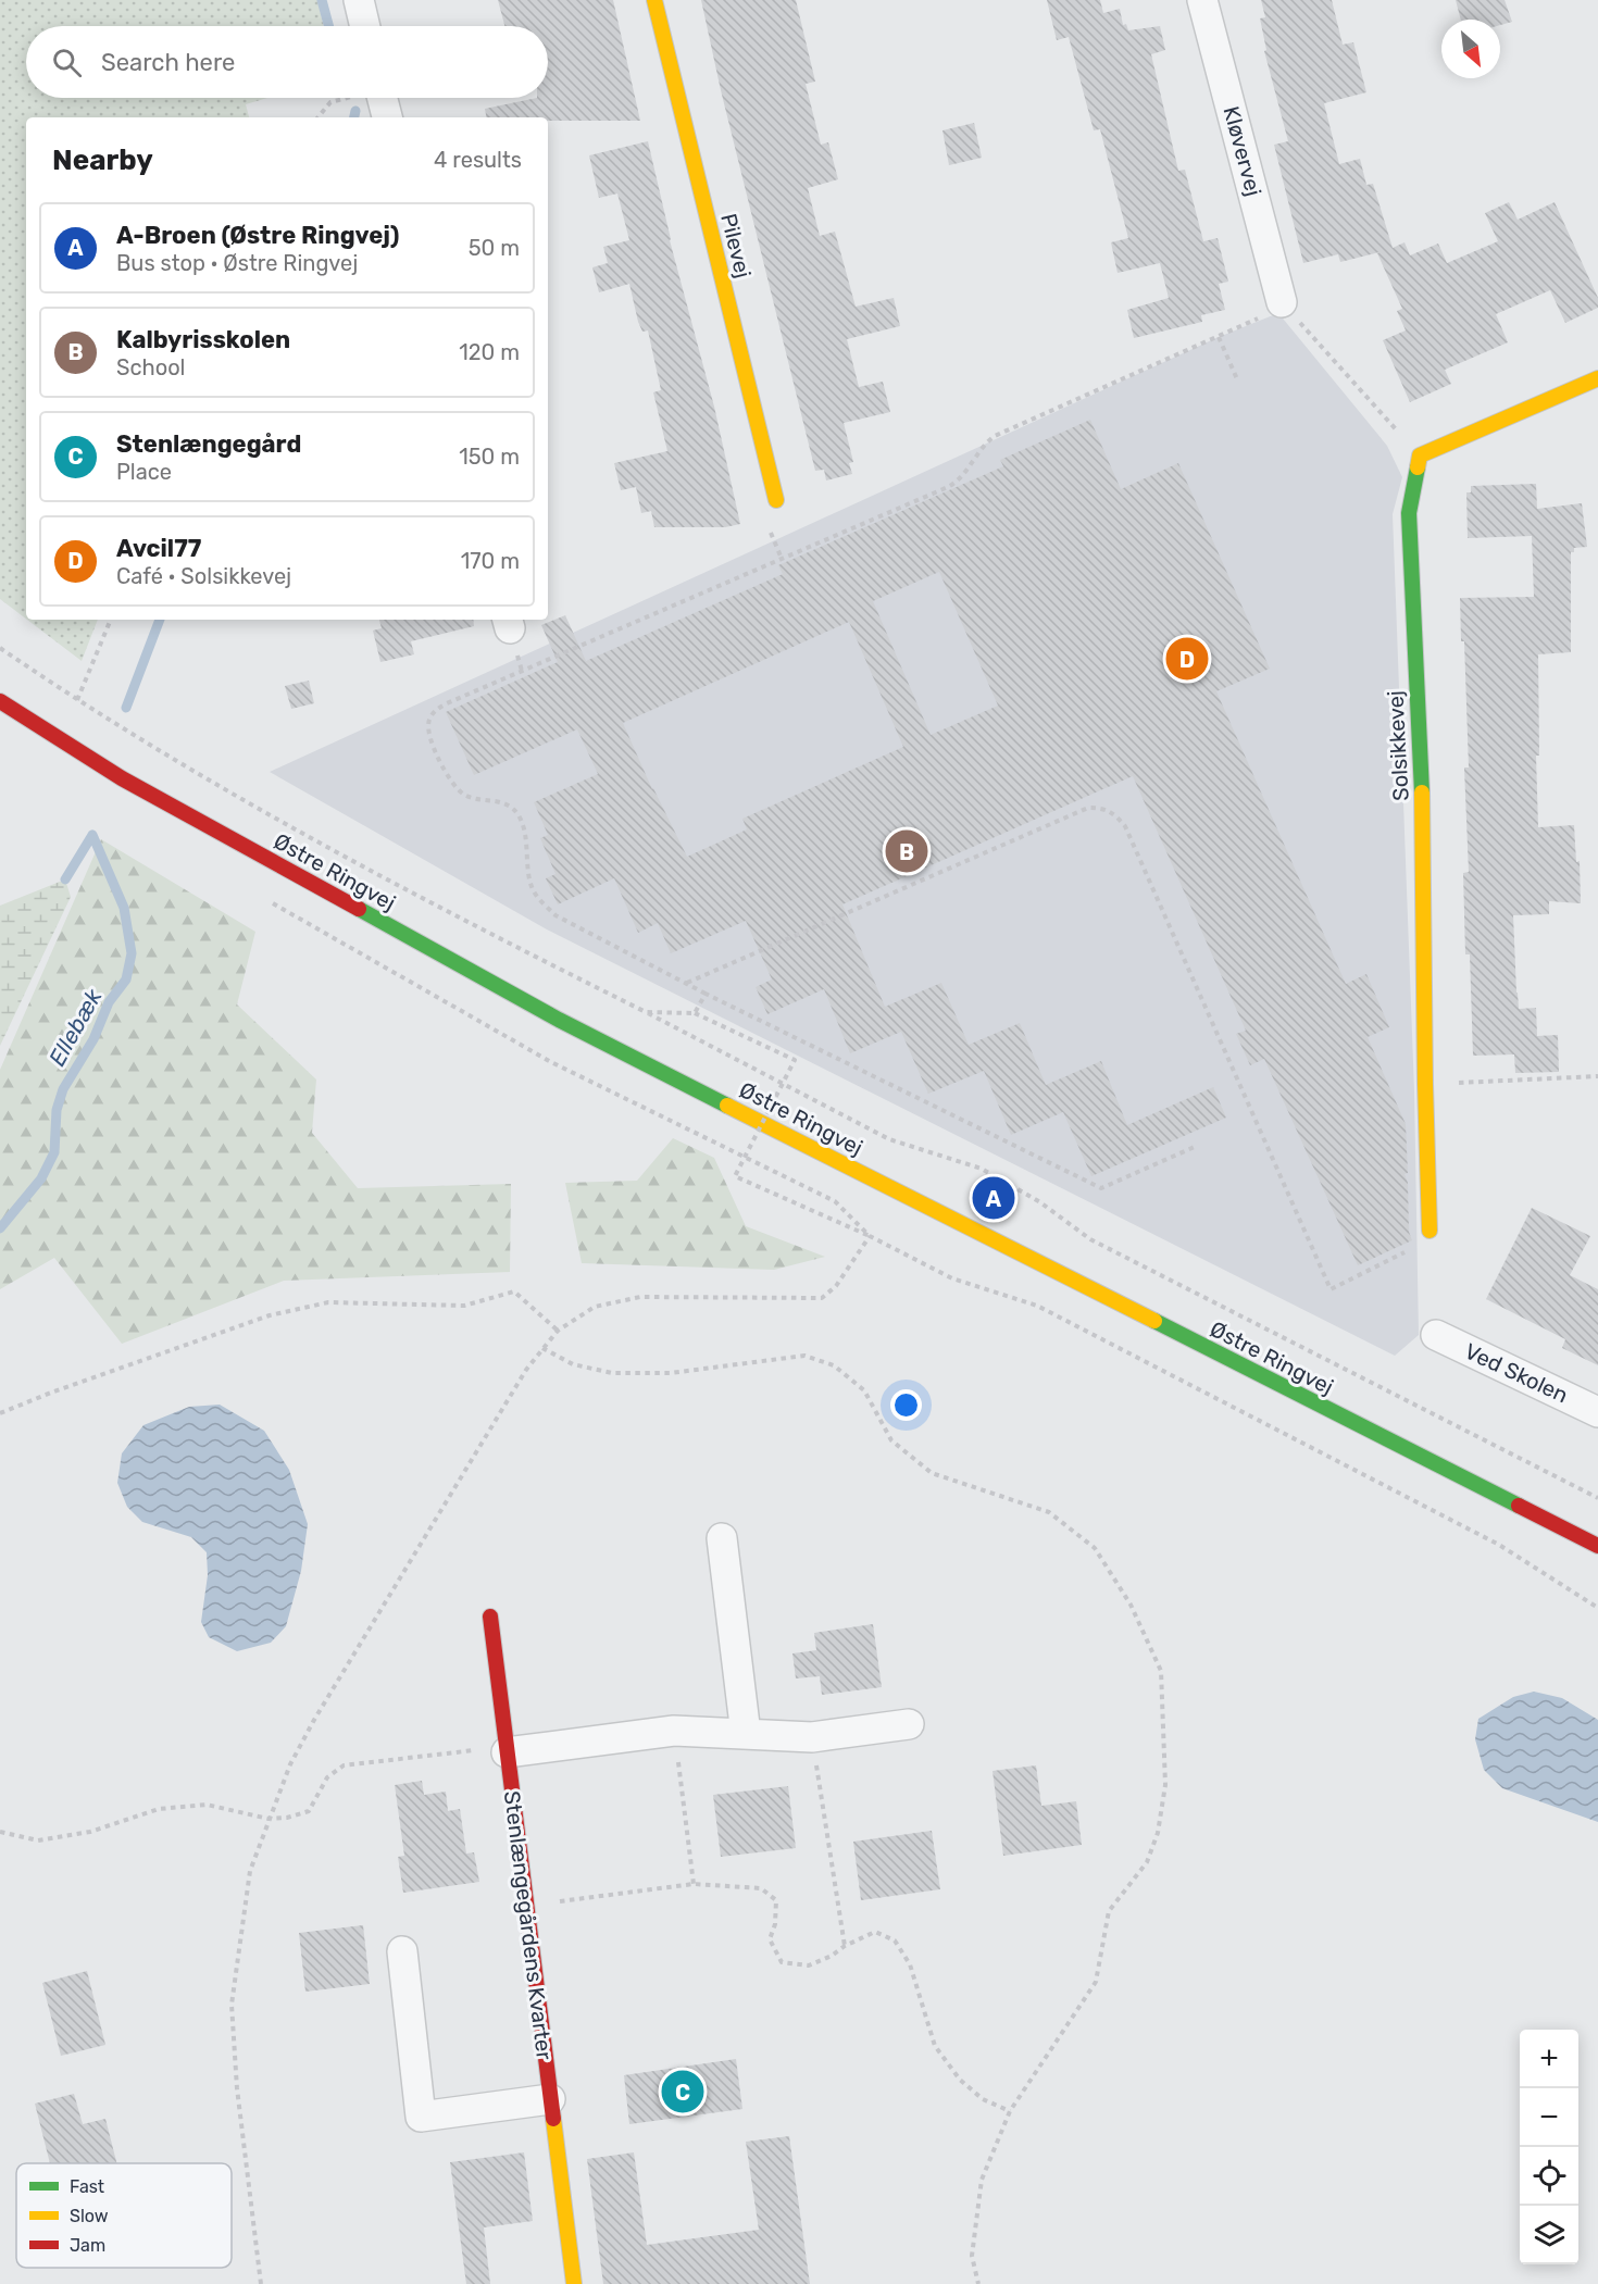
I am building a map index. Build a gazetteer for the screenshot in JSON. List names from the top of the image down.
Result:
{
  "streets": {
    "street": [
      "Kløvervej",
      "Pilevej",
      "Solsikkevej",
      "Østre Ringvej",
      "Ved Skolen",
      "Stenlængegårdens Kvarter"
    ]
  },
  "water": ["Ellebæk"],
  "legend": ["Fast", "Slow", "Jam"],
  "north": "bottom right",
  "page": {
    "search": "Search here",
    "heading": ["Nearby", "4 results"],
    "list": [
      {
        "mark": "A",
        "name": "A-Broen (Østre Ringvej)",
        "note": "Bus stop · Østre Ringvej",
        "value": "50 m"
      },
      {
        "mark": "B",
        "name": "Kalbyrisskolen",
        "note": "School",
        "value": "120 m"
      },
      {
        "mark": "C",
        "name": "Stenlængegård",
        "note": "Place",
        "value": "150 m"
      },
      {
        "mark": "D",
        "name": "Avcil77",
        "note": "Café · Solsikkevej",
        "value": "170 m"
      }
    ],
    "pins": [
      "D",
      "B",
      "A",
      "C"
    ],
    "map_buttons": ["+", "−"]
  }
}
